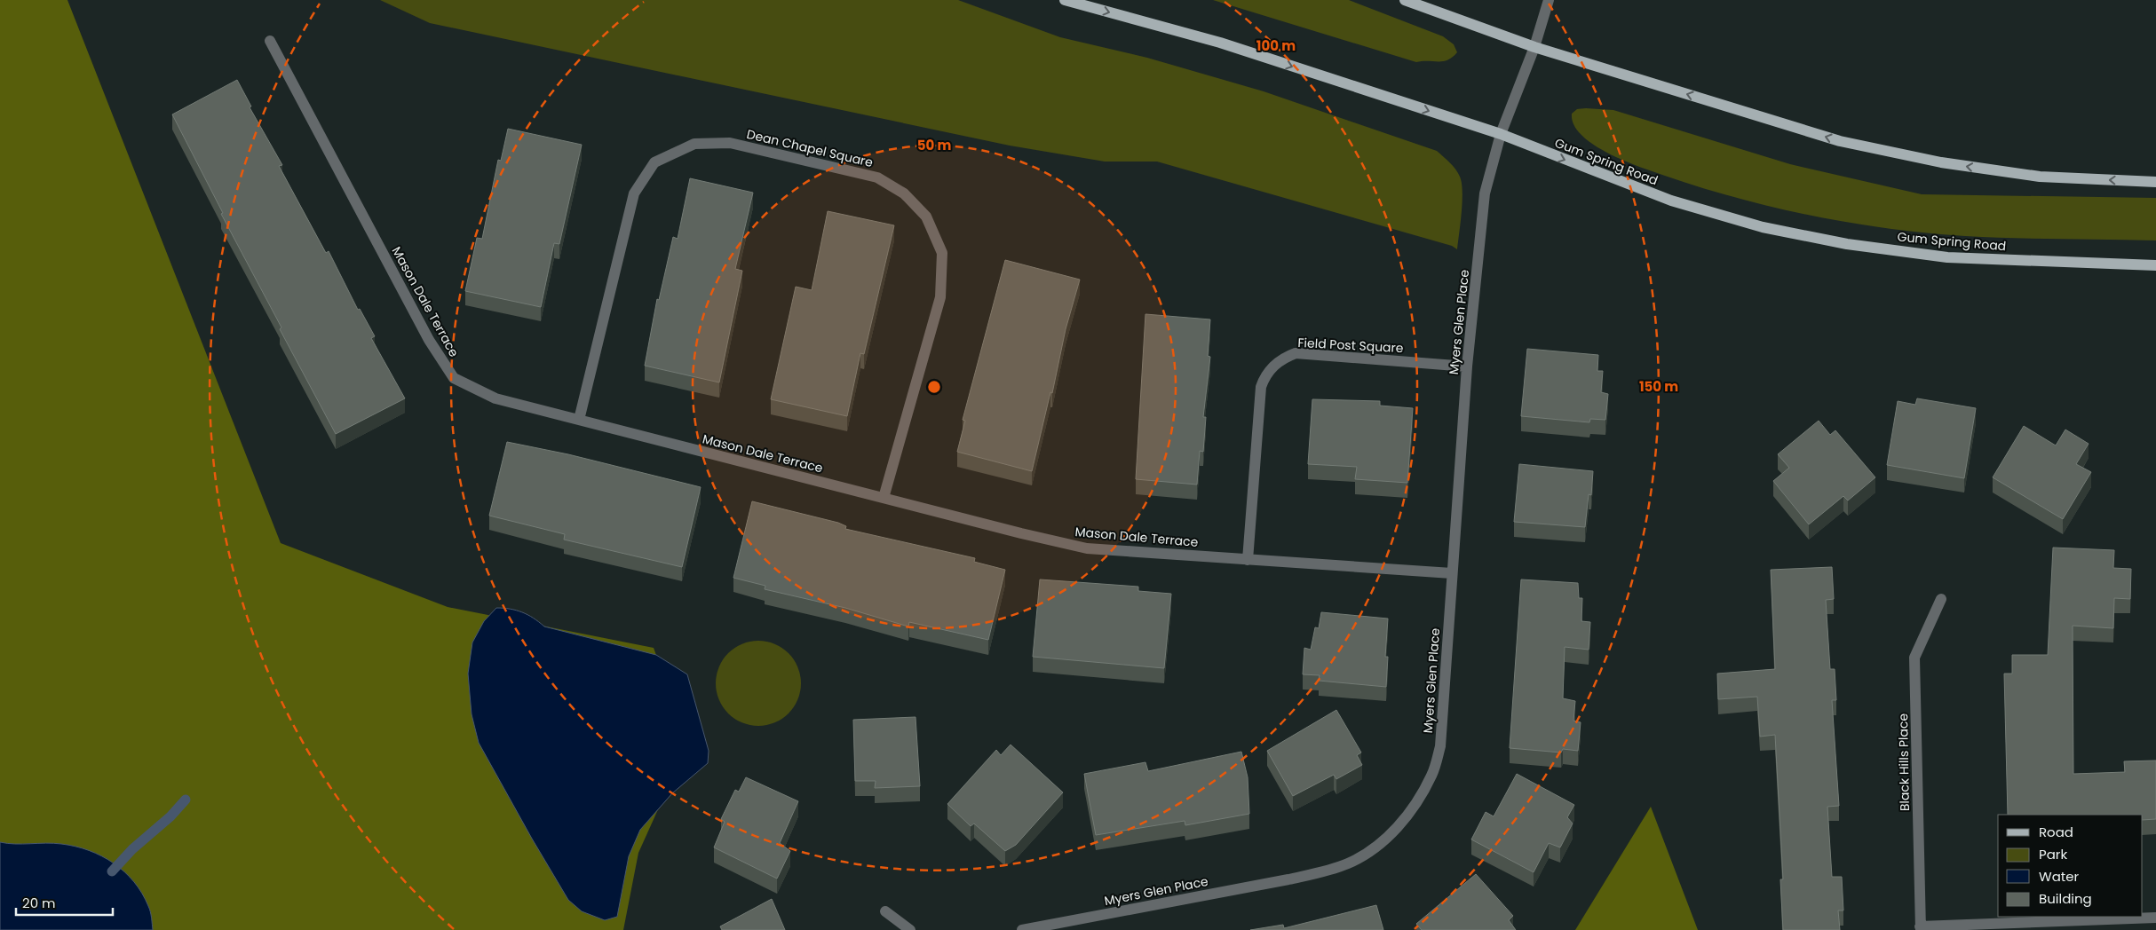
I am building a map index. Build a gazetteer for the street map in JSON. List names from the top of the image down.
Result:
{
  "streets": {
    "main road": ["Gum Spring Road"],
    "street": [
      "Dean Chapel Square",
      "Mason Dale Terrace",
      "Myers Glen Place",
      "Field Post Square",
      "Black Hills Place"
    ]
  },
  "crossings": [
    ["Dean Chapel Square", "Mason Dale Terrace"],
    ["Gum Spring Road", "Myers Glen Place"],
    ["Mason Dale Terrace", "Myers Glen Place"],
    ["Mason Dale Terrace", "Field Post Square"],
    ["Myers Glen Place", "Field Post Square"]
  ],
  "legend": [
    "Road",
    "Park",
    "Water",
    "Building"
  ],
  "scale_bar": "20 m",
  "rings": ["100 m", "50 m", "150 m"]
}
